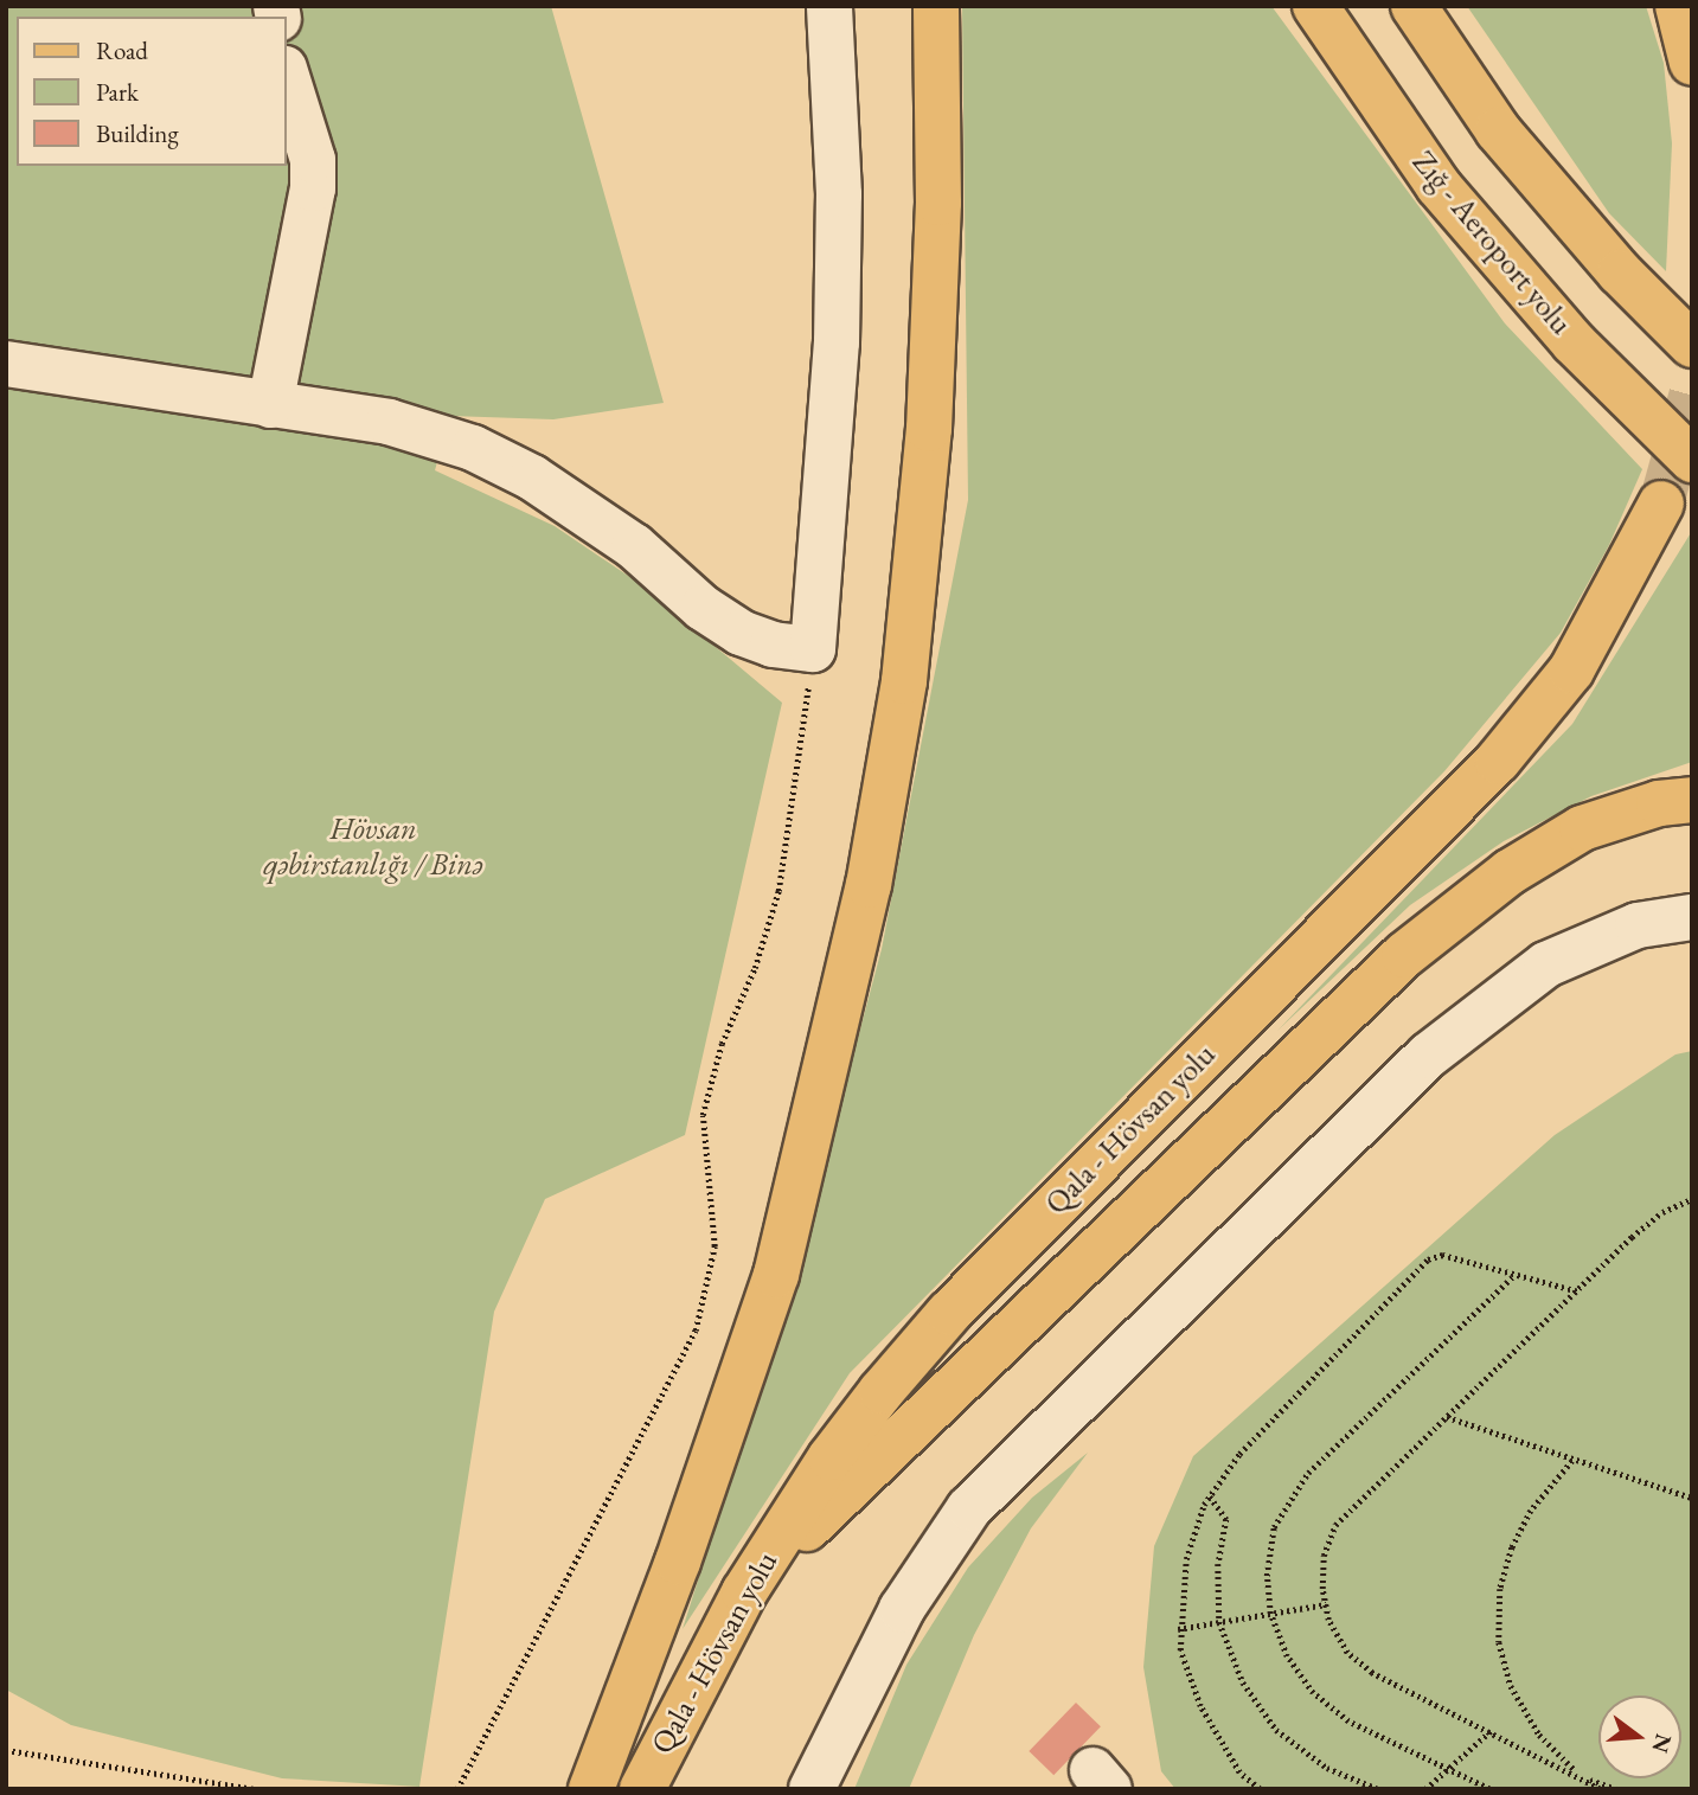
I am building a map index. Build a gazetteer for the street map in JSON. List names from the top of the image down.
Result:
{
  "streets": {
    "main road": ["Zığ - Aeroport yolu", "Qala - Hövsan yolu"]
  },
  "parks": ["Hövsan qəbirstanlığı / Binə"],
  "legend": ["Road", "Park", "Building"],
  "north": "right"
}
